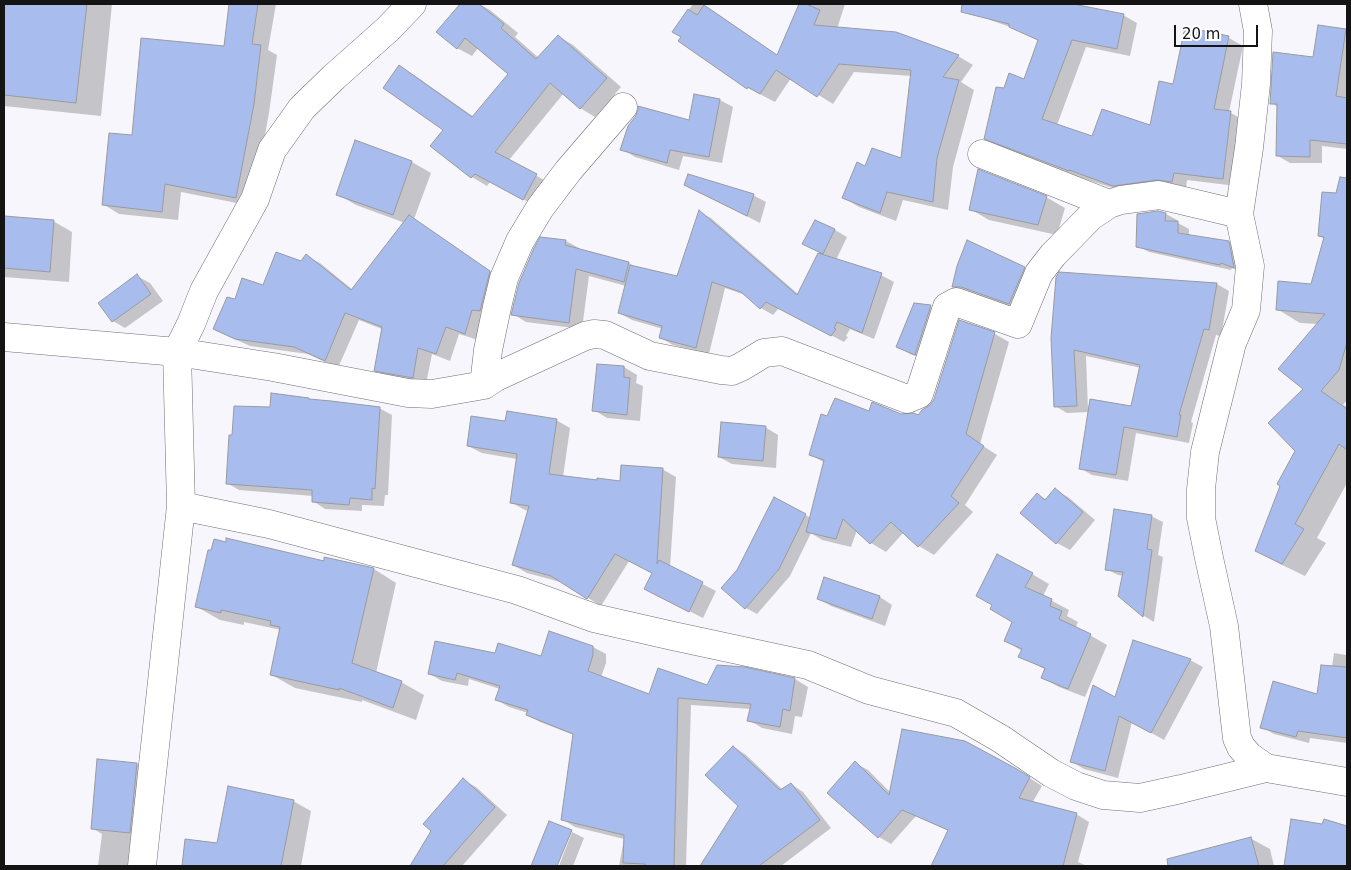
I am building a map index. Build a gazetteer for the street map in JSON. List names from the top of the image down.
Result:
{
  "scale_bar": "20 m"
}
